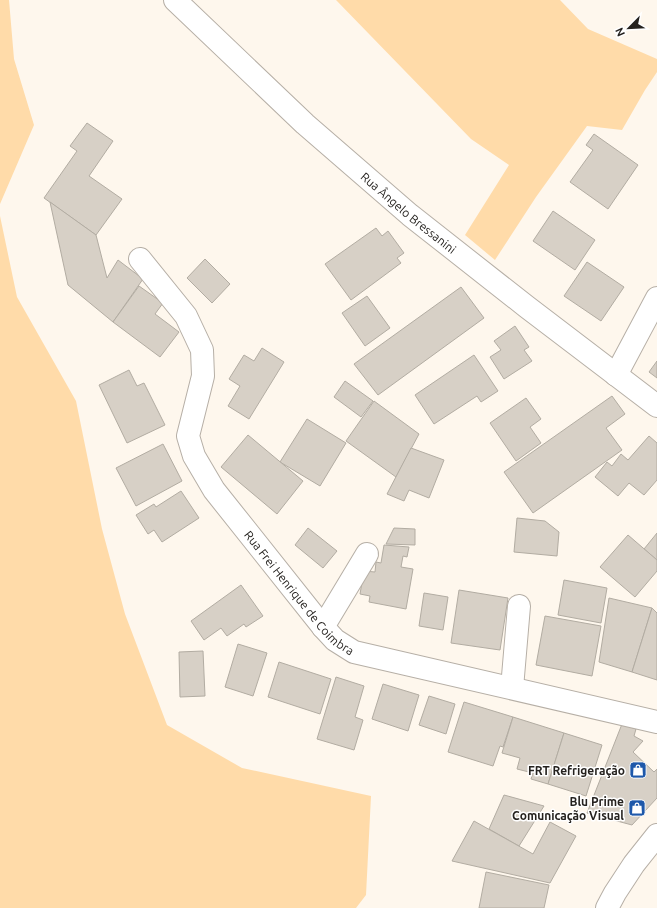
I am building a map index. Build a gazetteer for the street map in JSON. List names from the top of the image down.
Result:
{
  "streets": {
    "street": ["Rua Ângelo Bressanini", "Rua Frei Henrique de Coimbra"]
  },
  "places": {
    "shop": ["FRT Refrigeração", "Blu Prime Comunicação Visual"]
  },
  "north": "bottom left"
}
